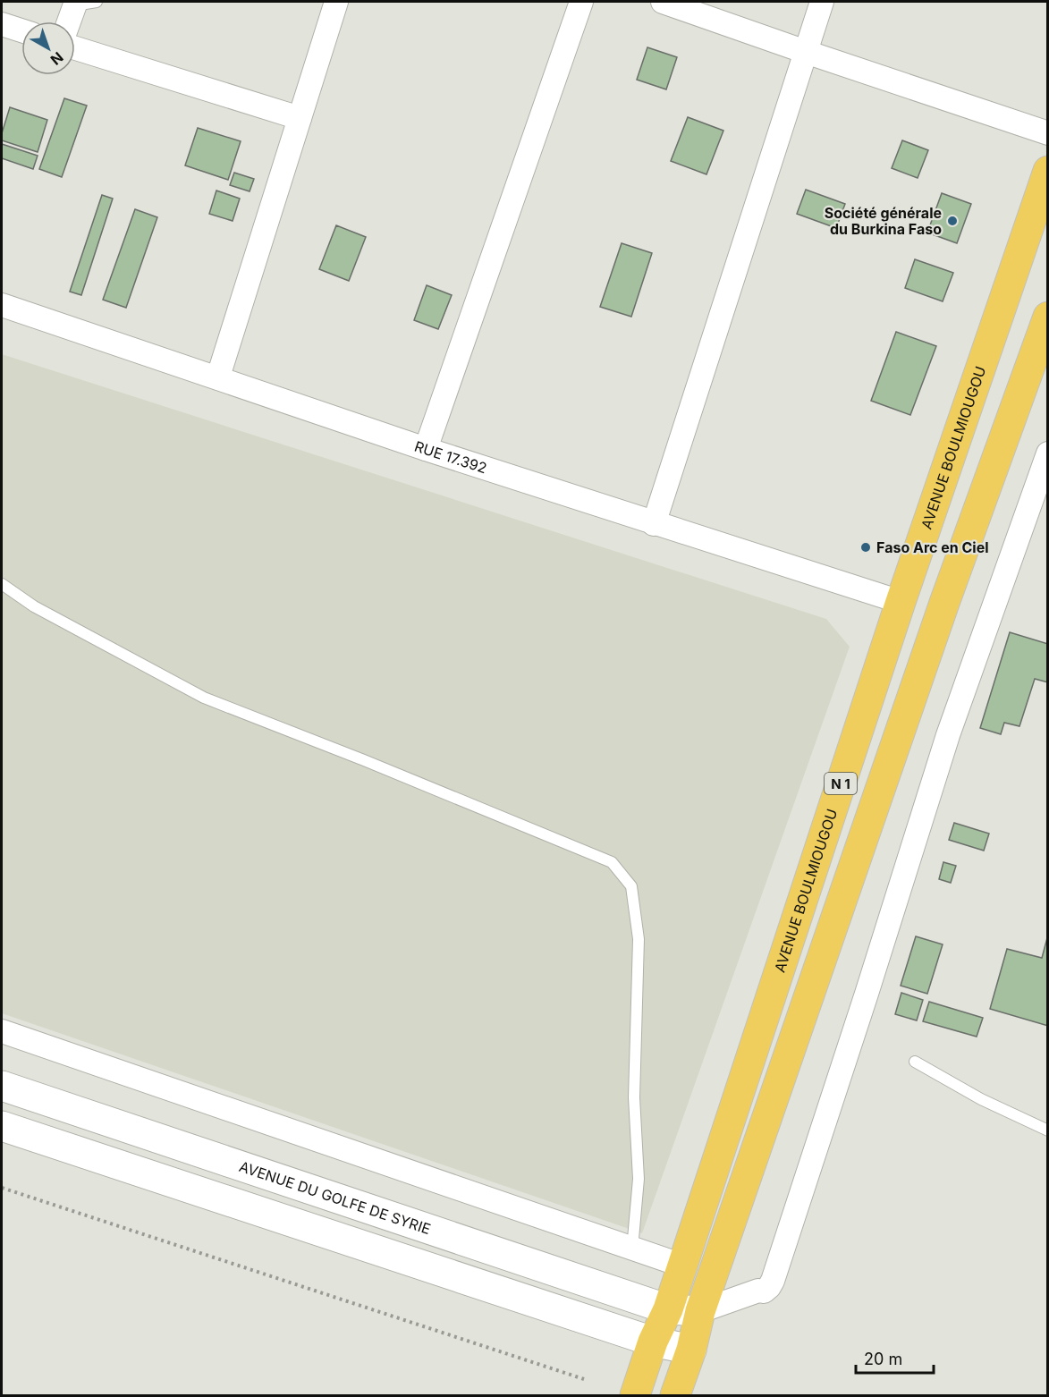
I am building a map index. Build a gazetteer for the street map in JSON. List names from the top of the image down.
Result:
{
  "streets": {
    "highway": ["AVENUE BOULMIOUGOU", "N 1"],
    "main road": ["AVENUE DU GOLFE DE SYRIE"],
    "street": ["RUE 17.392"]
  },
  "crossings": [
    ["AVENUE BOULMIOUGOU", "RUE 17.392"],
    ["AVENUE BOULMIOUGOU", "AVENUE DU GOLFE DE SYRIE"],
    ["N 1", "AVENUE DU GOLFE DE SYRIE"]
  ],
  "places": ["Société générale du Burkina Faso", "Faso Arc en Ciel"],
  "scale_bar": "20 m",
  "north": "bottom right"
}
